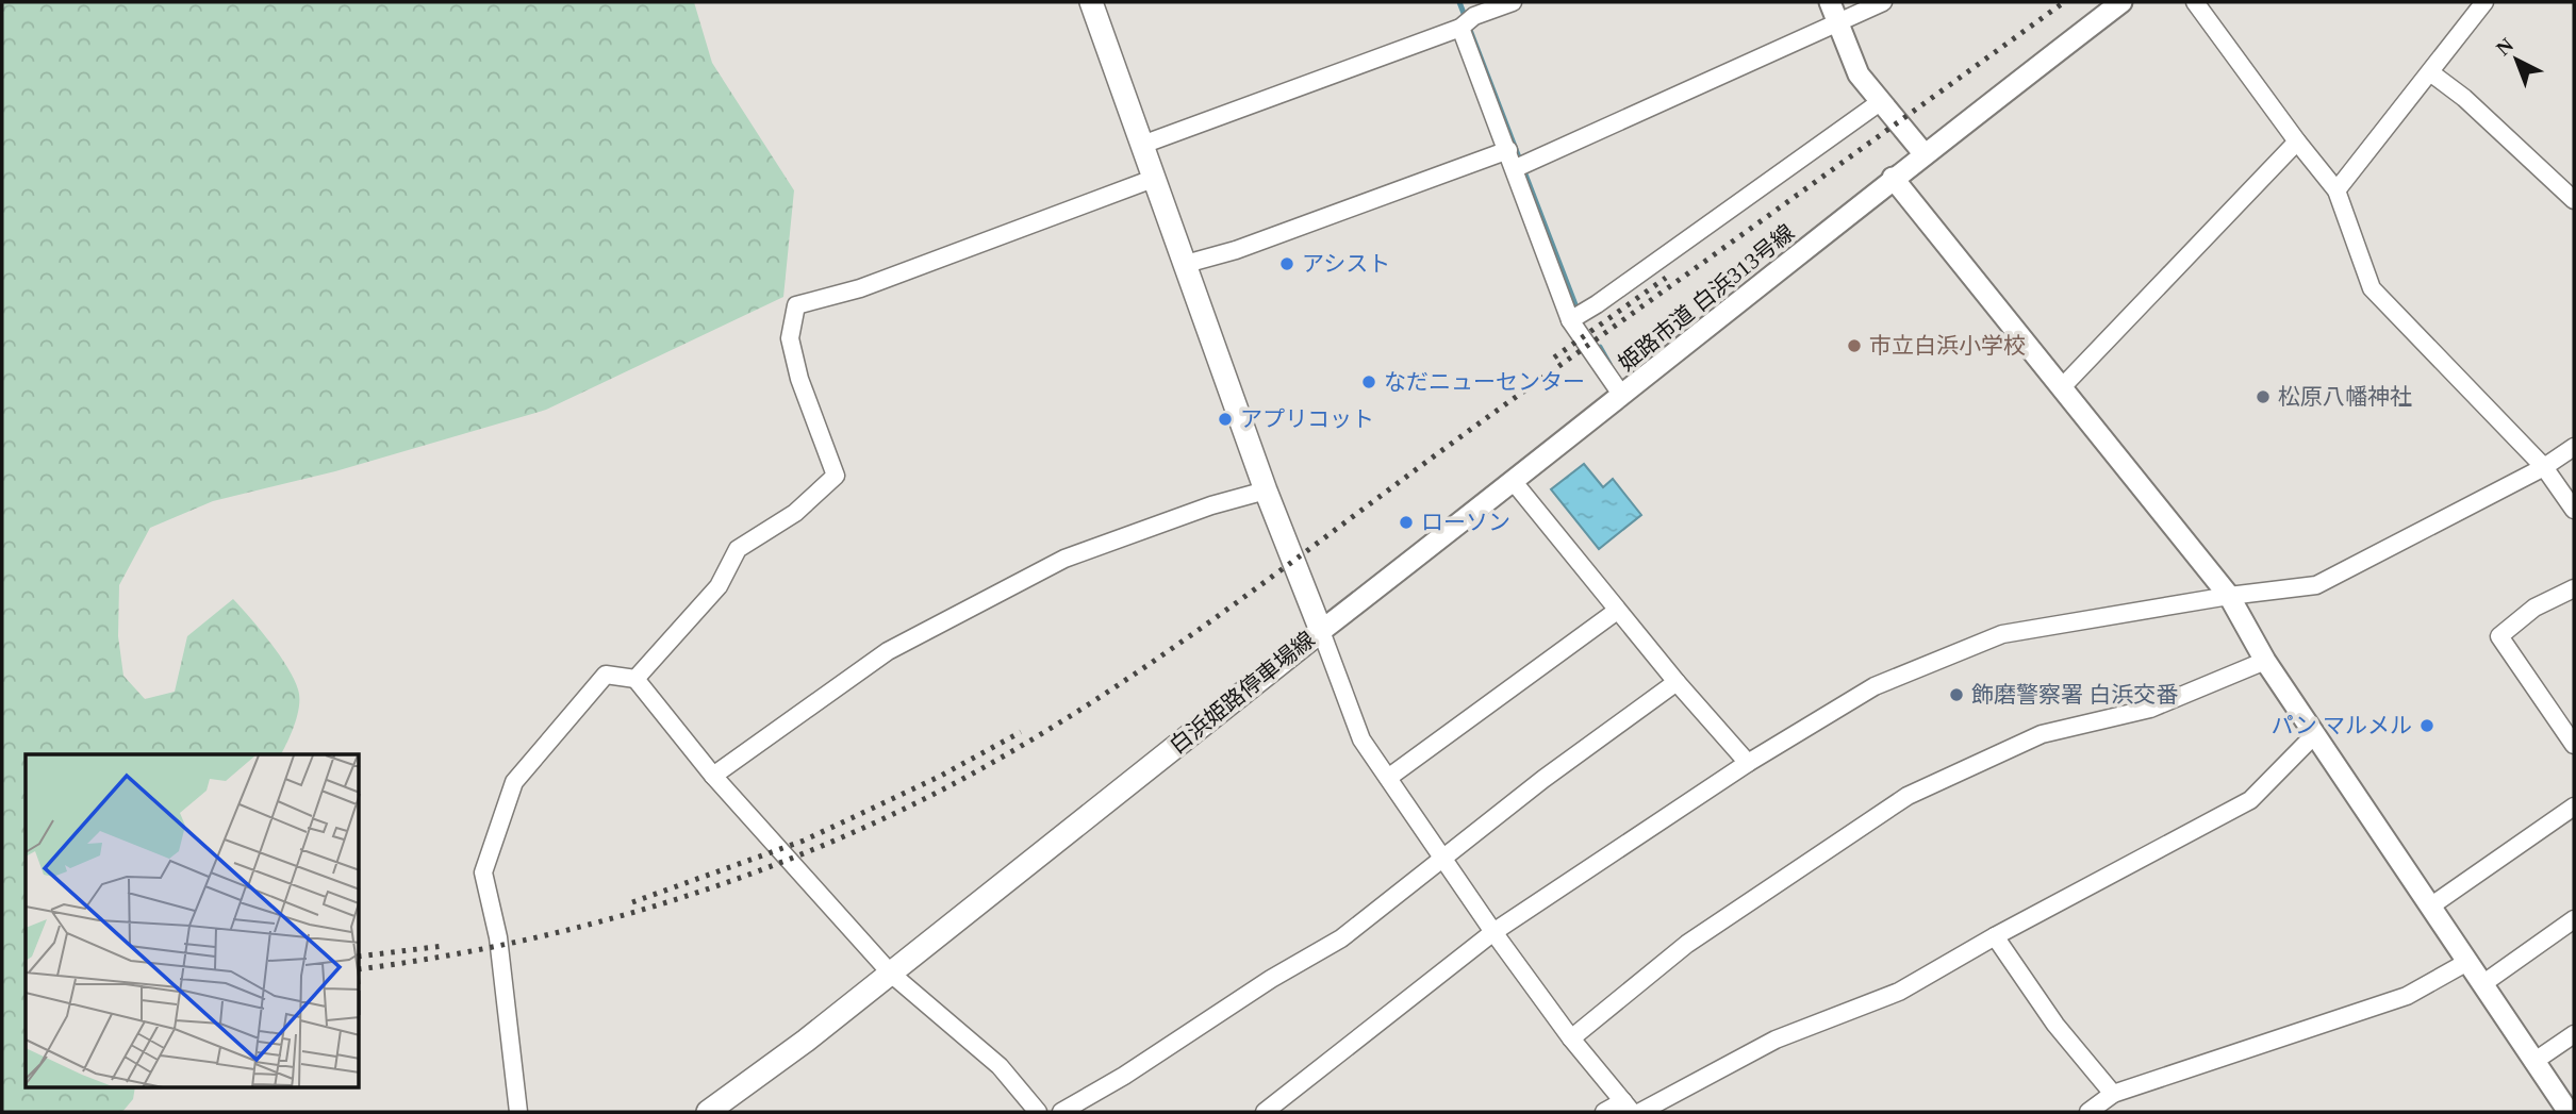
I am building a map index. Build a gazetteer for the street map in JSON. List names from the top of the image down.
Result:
{
  "streets": {
    "main road": ["白浜姫路停車場線"],
    "street": ["姫路市道 白浜313号線"]
  },
  "crossings": [
    ["姫路市道 白浜313号線", "白浜姫路停車場線"]
  ],
  "places": [
    "アシスト",
    "市立白浜小学校",
    "なだニューセンター",
    "松原八幡神社",
    "アプリコット",
    "ローソン",
    "飾磨警察署 白浜交番",
    "パン マルメル"
  ],
  "north": "top left"
}
